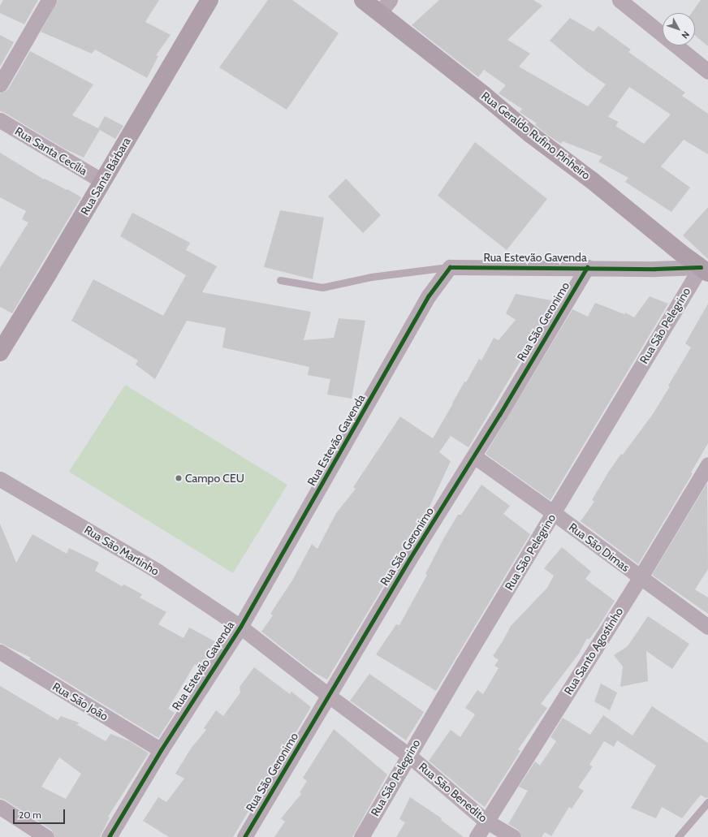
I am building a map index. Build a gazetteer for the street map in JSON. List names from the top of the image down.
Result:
{
  "streets": {
    "street": [
      "Rua Geraldo Rufino Pinheiro",
      "Rua Santa Cecília",
      "Rua Santa Bárbara",
      "Rua Estevão Gavenda",
      "Rua São Geronimo",
      "Rua São Pelegrino",
      "Rua São Dimas",
      "Rua São Martinho",
      "Rua Santo Agostinho",
      "Rua São João",
      "Rua São Benedito"
    ]
  },
  "crossings": [
    ["Rua Geraldo Rufino Pinheiro", "Rua Estevão Gavenda"],
    ["Rua Geraldo Rufino Pinheiro", "Rua São Pelegrino"],
    ["Rua Santa Cecília", "Rua Santa Bárbara"],
    ["Rua Estevão Gavenda", "Rua São Geronimo"],
    ["Rua Estevão Gavenda", "Rua São Pelegrino"],
    ["Rua Estevão Gavenda", "Rua São Martinho"],
    ["Rua Estevão Gavenda", "Rua São João"],
    ["Rua Estevão Gavenda", "Rua São Benedito"],
    ["Rua São Geronimo", "Rua São Dimas"],
    ["Rua São Geronimo", "Rua São Benedito"],
    ["Rua São Pelegrino", "Rua São Dimas"],
    ["Rua São Pelegrino", "Rua São Benedito"],
    ["Rua São Dimas", "Rua Santo Agostinho"],
    ["Rua São Martinho", "Rua São Benedito"],
    ["Rua Santo Agostinho", "Rua São Benedito"]
  ],
  "places": ["Campo CEU"],
  "scale_bar": "20 m",
  "north": "bottom right"
}
